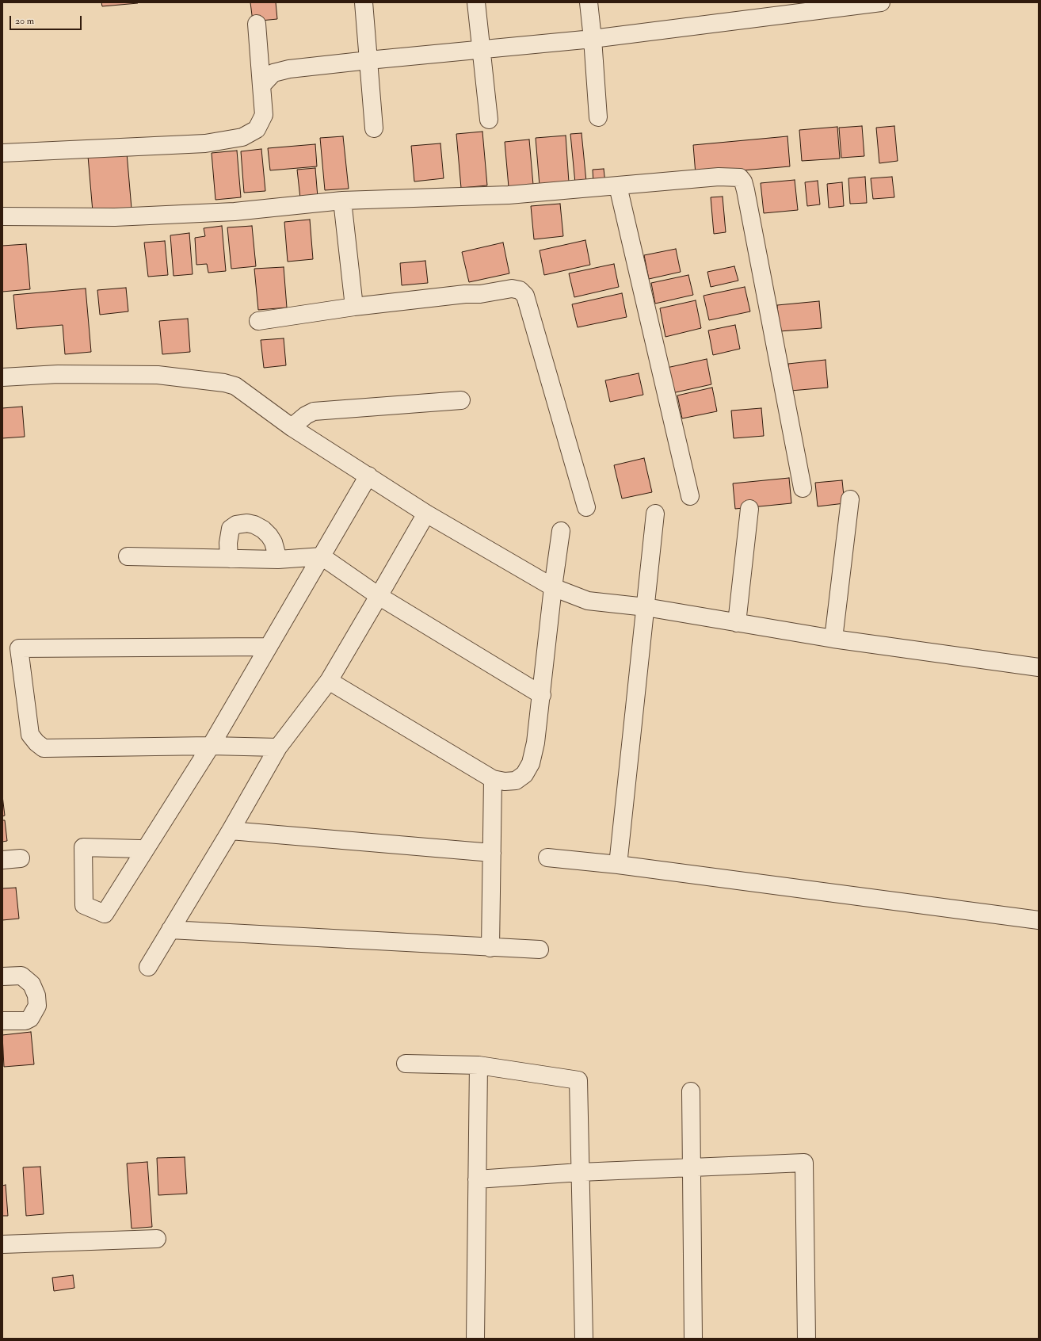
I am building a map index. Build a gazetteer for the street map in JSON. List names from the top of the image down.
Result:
{
  "scale_bar": "20 m"
}
